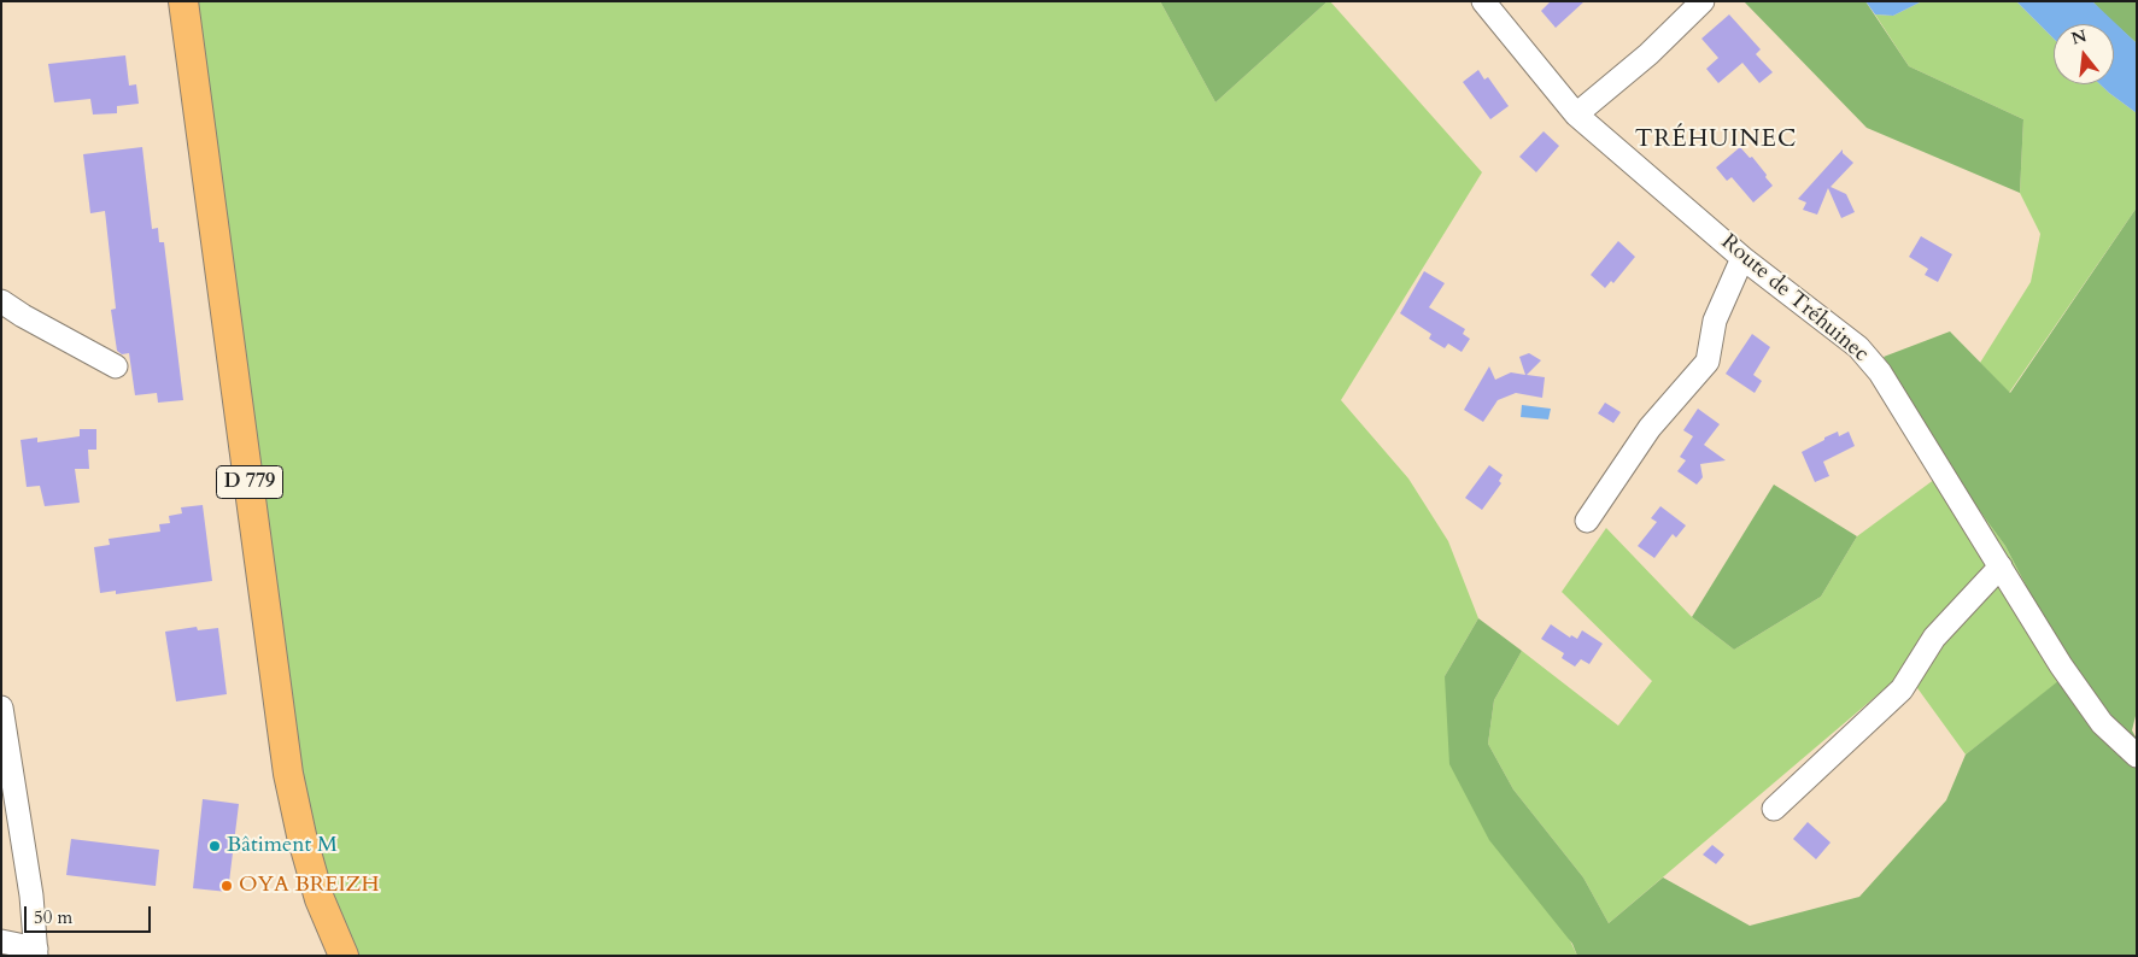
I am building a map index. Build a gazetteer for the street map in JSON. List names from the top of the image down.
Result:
{
  "streets": {
    "main road": ["D 779"],
    "street": ["Route de Tréhuinec"]
  },
  "districts": ["TRÉHUINEC"],
  "places": ["Bâtiment M", "OYA BREIZH"],
  "scale_bar": "50 m",
  "north": "top"
}
